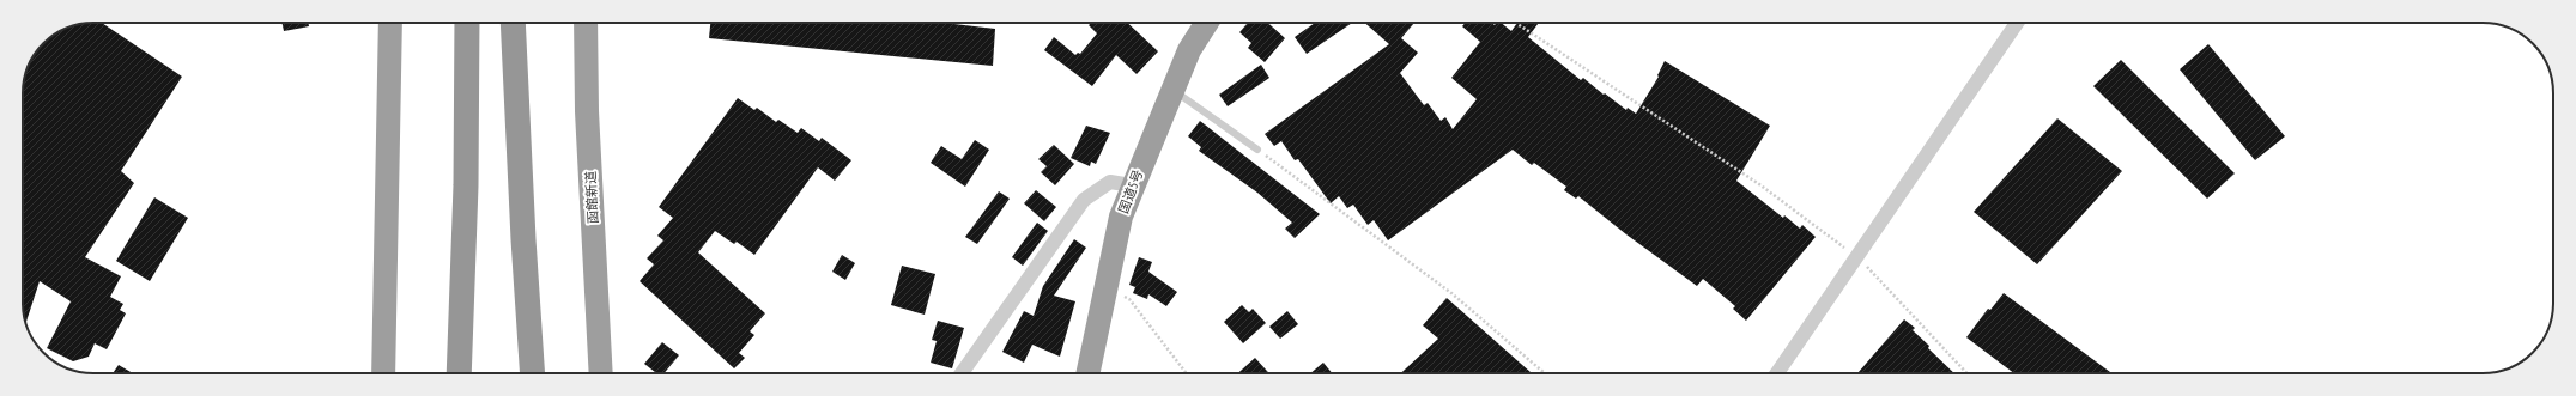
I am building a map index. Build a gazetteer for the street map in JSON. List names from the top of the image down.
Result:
{
  "streets": {
    "highway": ["国道5号", "函館新道"]
  }
}
